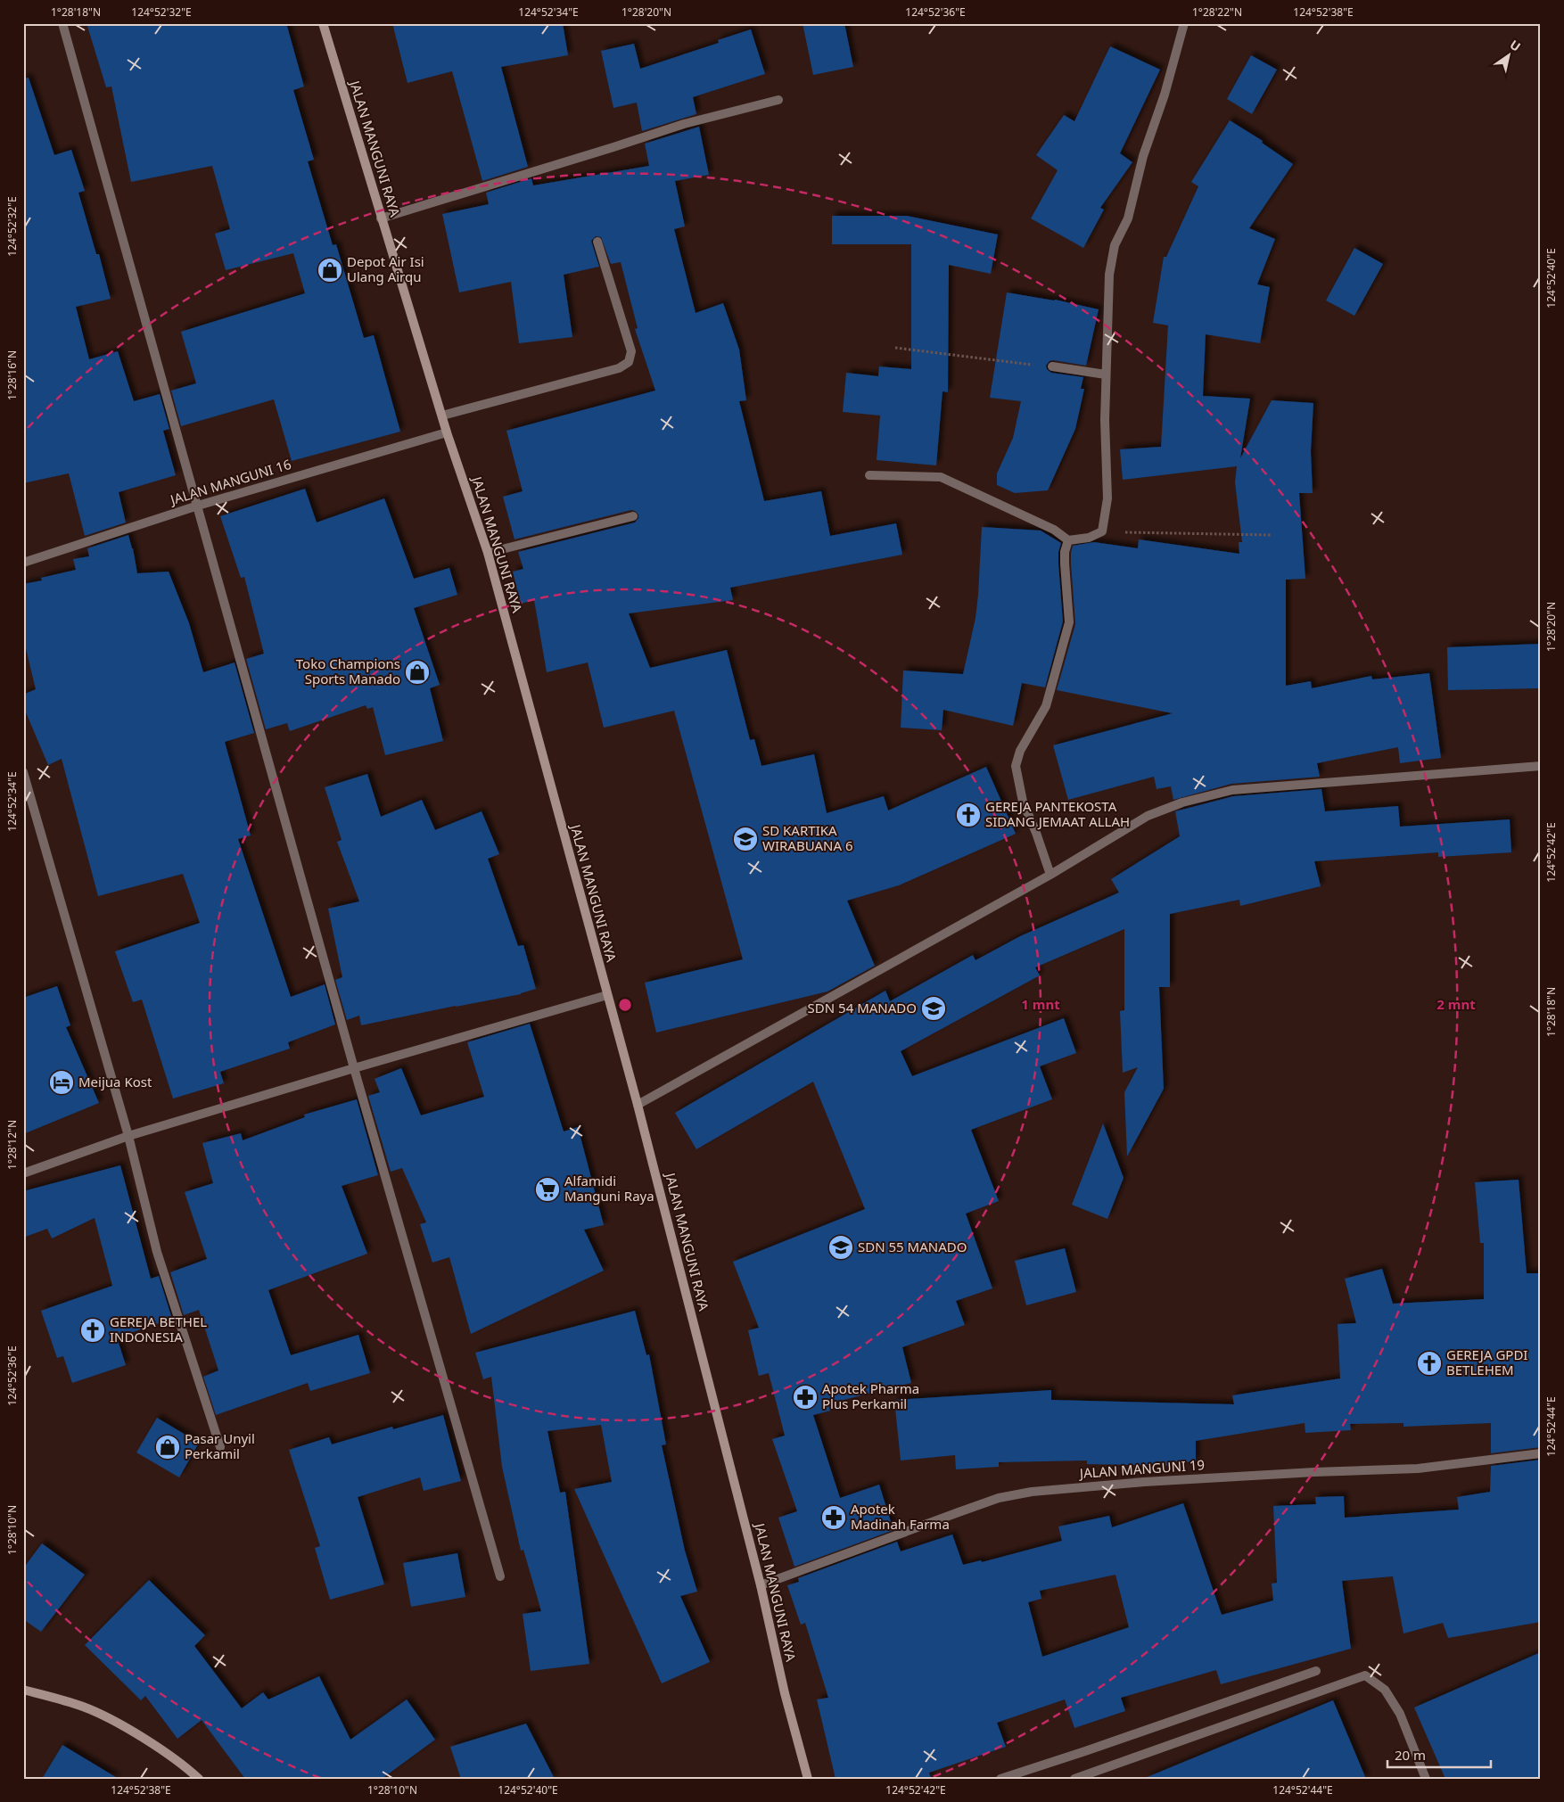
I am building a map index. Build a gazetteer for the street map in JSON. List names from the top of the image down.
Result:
{
  "streets": {
    "street": ["JALAN MANGUNI RAYA", "JALAN MANGUNI 16", "JALAN MANGUNI 19"]
  },
  "crossings": [
    ["JALAN MANGUNI RAYA", "JALAN MANGUNI 16"],
    ["JALAN MANGUNI RAYA", "JALAN MANGUNI 19"]
  ],
  "places": {
    "shop": ["Depot Air Isi Ulang Airqu", "Toko Champions Sports Manado", "Pasar Unyil Perkamil"],
    "church": ["GEREJA PANTEKOSTA SIDANG JEMAAT ALLAH", "GEREJA BETHEL INDONESIA", "GEREJA GPDI BETLEHEM"],
    "school or university": ["SD KARTIKA WIRABUANA 6", "SDN 54 MANADO", "SDN 55 MANADO"],
    "hotel": ["Meijua Kost"],
    "supermarket": ["Alfamidi Manguni Raya"],
    "pharmacy": ["Apotek Pharma Plus Perkamil", "Apotek Madinah Farma"]
  },
  "scale_bar": "20 m",
  "north": "top right",
  "coordinates": [
    "1°28'18\"N",
    "124°52'32\"E",
    "124°52'34\"E",
    "1°28'20\"N",
    "124°52'36\"E",
    "1°28'22\"N",
    "124°52'38\"E",
    "124°52'40\"E",
    "1°28'16\"N",
    "124°52'42\"E",
    "1°28'12\"N",
    "124°52'44\"E",
    "1°28'10\"N"
  ],
  "rings": ["1 mnt", "2 mnt"]
}
